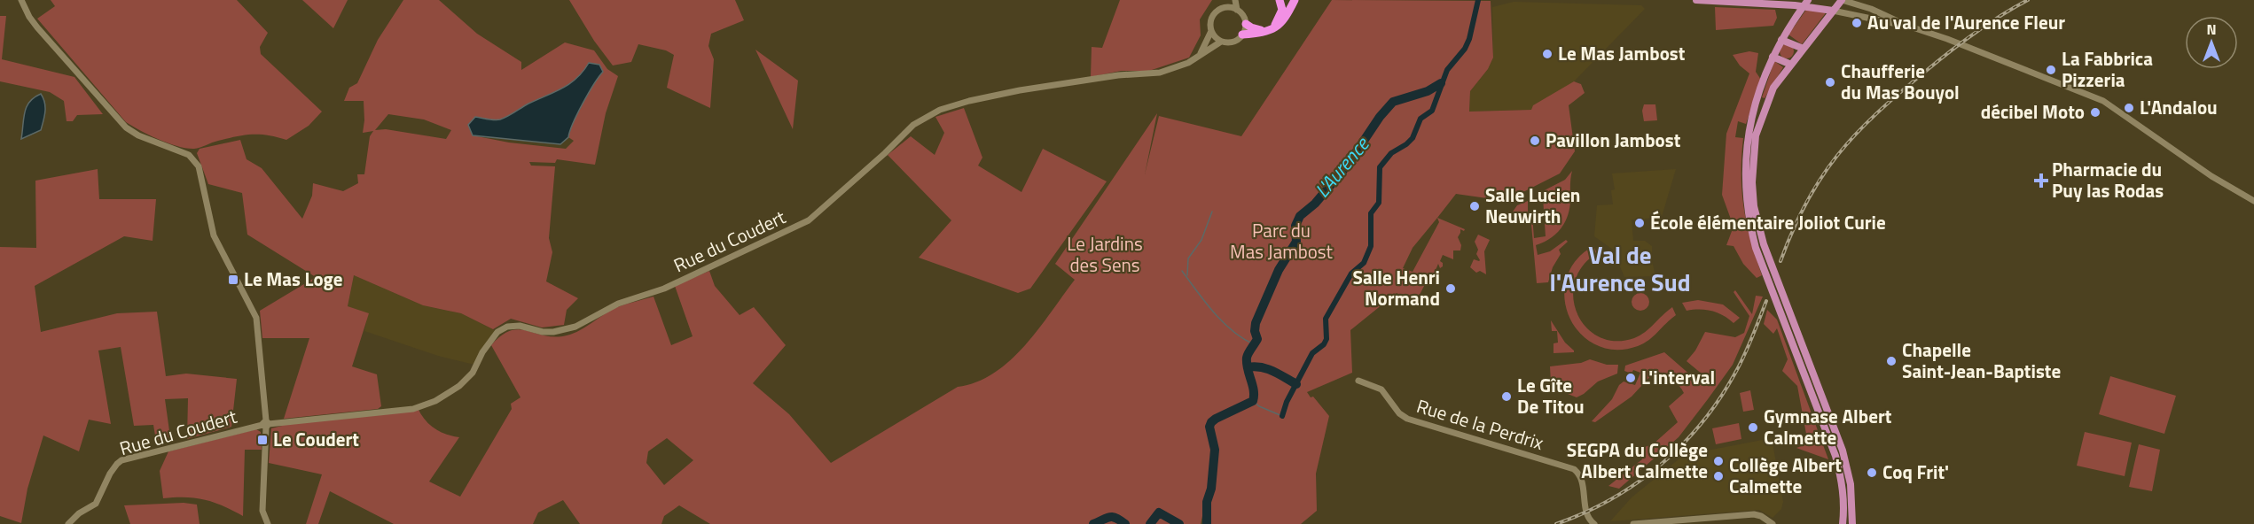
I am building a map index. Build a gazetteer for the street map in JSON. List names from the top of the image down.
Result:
{
  "streets": {
    "street": ["Rue du Coudert", "Rue de la Perdrix"]
  },
  "districts": ["Val de l'Aurence Sud"],
  "water": ["L'Aurence"],
  "parks": ["Parc du Mas Jambost", "Le Jardins des Sens"],
  "places": {
    "other": [
      "Au val de l'Aurence Fleur",
      "Le Mas Jambost",
      "La Fabbrica Pizzeria",
      "Chaufferie du Mas Bouyol",
      "L'Andalou",
      "décibel Moto",
      "Pavillon Jambost",
      "Salle Lucien Neuwirth",
      "École élémentaire Joliot Curie",
      "Salle Henri Normand",
      "Chapelle Saint-Jean-Baptiste",
      "L'interval",
      "Le Gîte De Titou",
      "Gymnase Albert Calmette",
      "SEGPA du Collège Albert Calmette",
      "Coq Frit'",
      "Collège Albert Calmette"
    ],
    "health": ["Pharmacie du Puy las Rodas"],
    "transit": ["Le Mas Loge", "Le Coudert"]
  },
  "north": "top"
}
